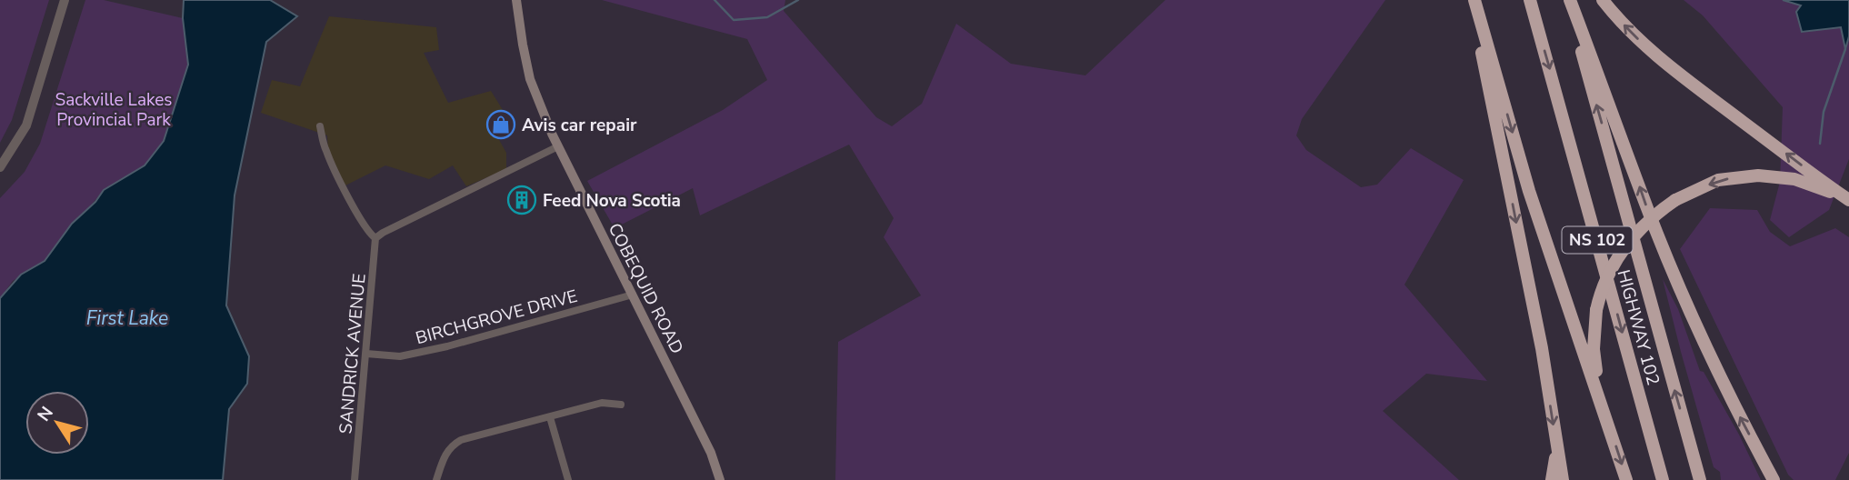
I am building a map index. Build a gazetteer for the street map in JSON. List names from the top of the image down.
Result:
{
  "streets": {
    "highway": ["NS 102", "HIGHWAY 102"],
    "main road": ["COBEQUID ROAD"],
    "street": ["BIRCHGROVE DRIVE", "SANDRICK AVENUE"]
  },
  "crossings": [
    ["COBEQUID ROAD", "BIRCHGROVE DRIVE"],
    ["BIRCHGROVE DRIVE", "SANDRICK AVENUE"]
  ],
  "water": ["First Lake"],
  "parks": ["Sackville Lakes Provincial Park"],
  "places": {
    "shop": ["Avis car repair"],
    "building": ["Feed Nova Scotia"]
  },
  "north": "top left"
}
